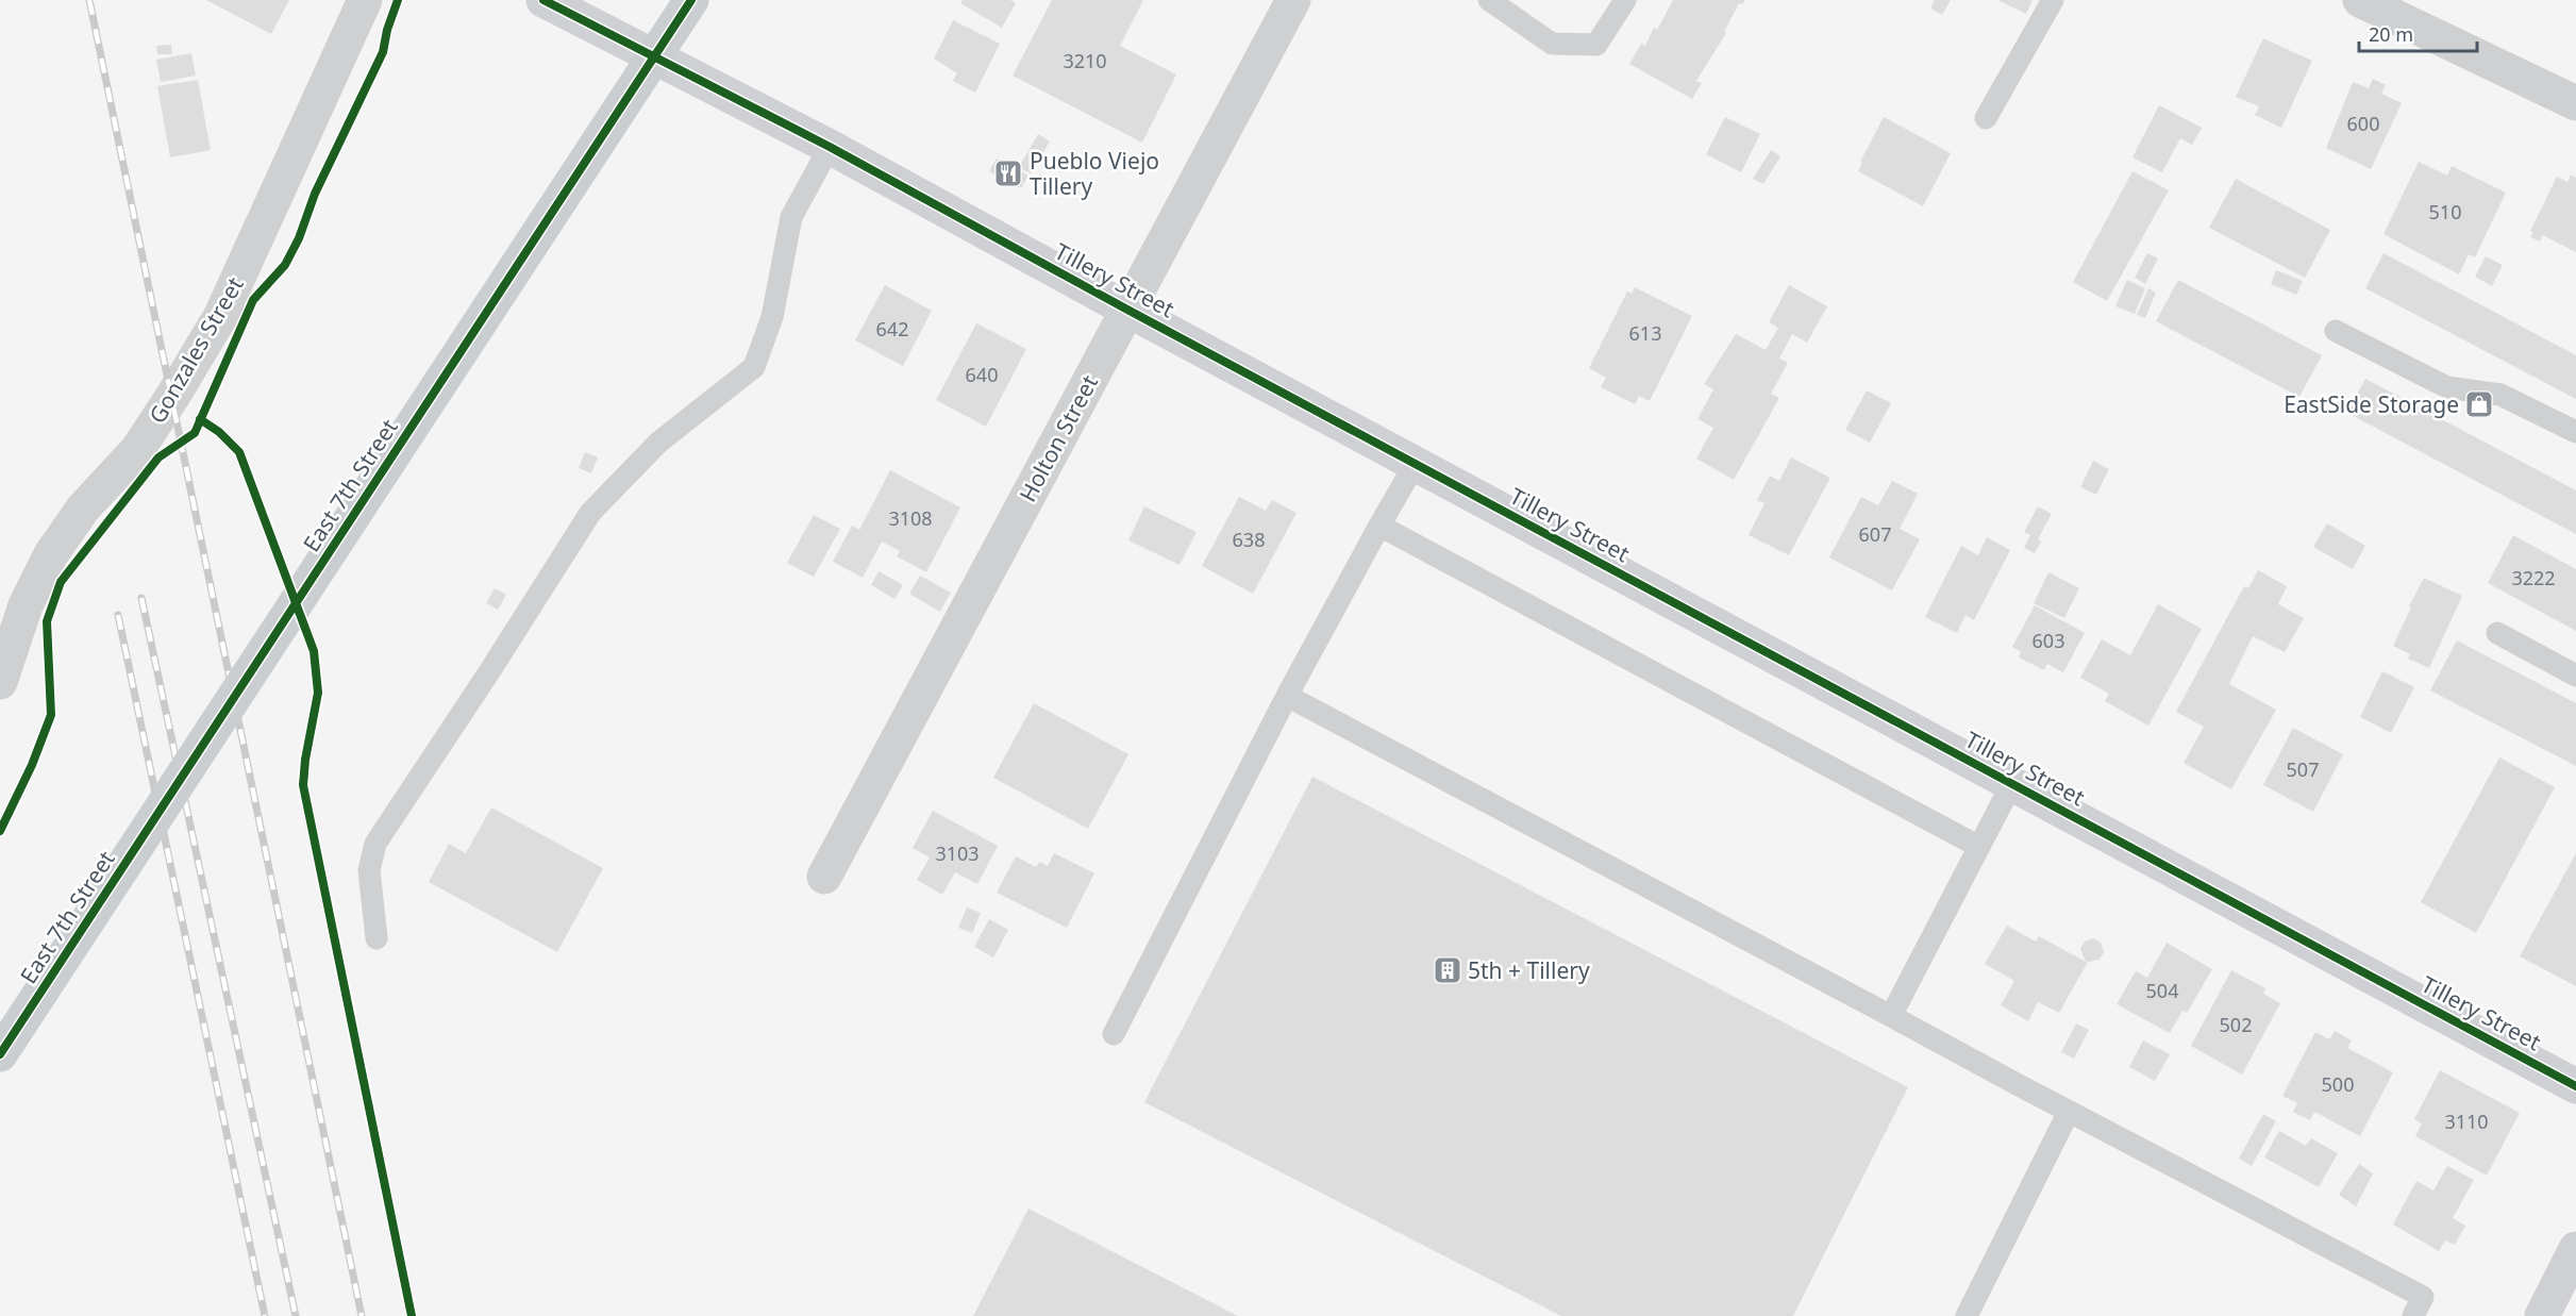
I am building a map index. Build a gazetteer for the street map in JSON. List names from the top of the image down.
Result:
{
  "streets": {
    "main road": ["East 7th Street"],
    "street": ["Tillery Street", "Gonzales Street", "Holton Street"]
  },
  "crossings": [
    ["Tillery Street", "Holton Street"]
  ],
  "places": {
    "restaurant": ["Pueblo Viejo Tillery"],
    "shop": ["EastSide Storage"],
    "building": ["5th + Tillery"]
  },
  "house_numbers": [
    "3210",
    "600",
    "510",
    "642",
    "613",
    "640",
    "3108",
    "607",
    "638",
    "3222",
    "603",
    "507",
    "3103",
    "504",
    "502",
    "500",
    "3110"
  ],
  "scale_bar": "20 m"
}
